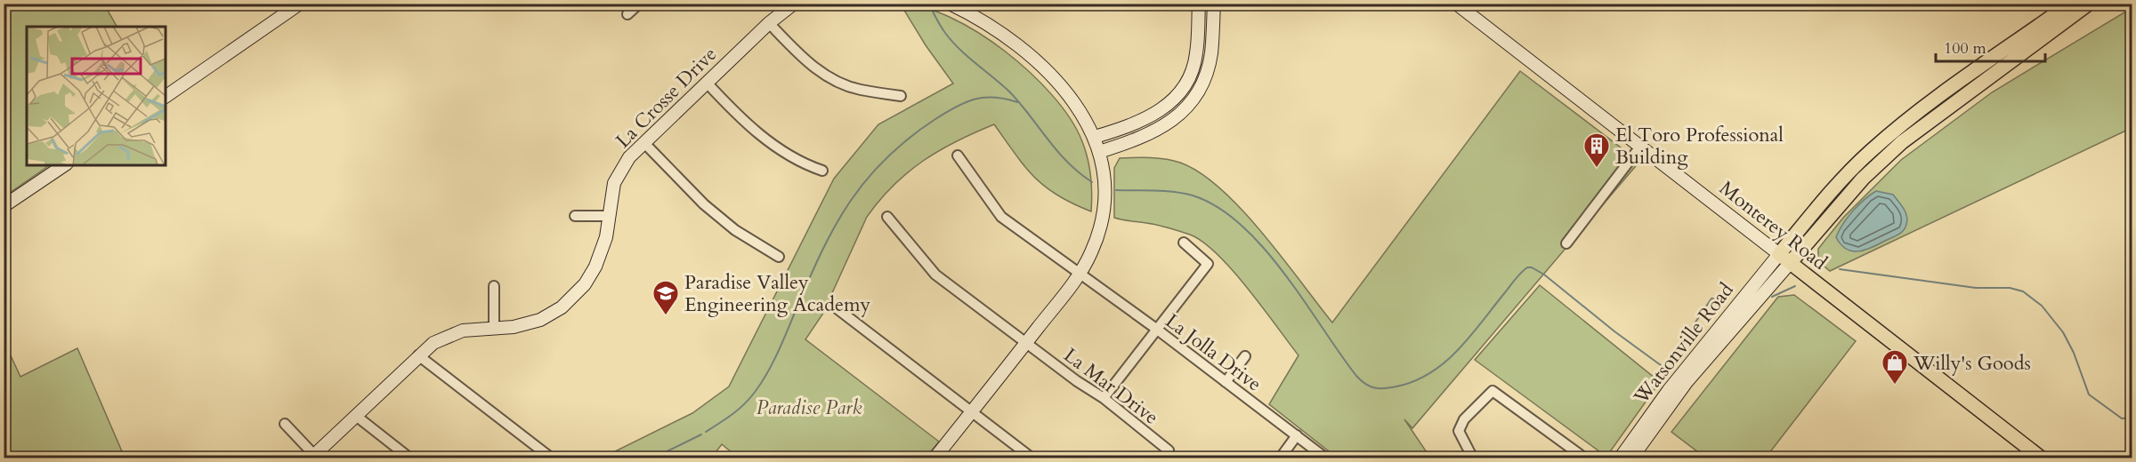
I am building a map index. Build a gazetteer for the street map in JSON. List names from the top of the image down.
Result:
{
  "streets": {
    "main road": ["Monterey Road"],
    "street": [
      "La Crosse Drive",
      "Watsonville Road",
      "La Jolla Drive",
      "La Mar Drive"
    ]
  },
  "crossings": [
    ["Monterey Road", "Watsonville Road"]
  ],
  "parks": ["Paradise Park"],
  "places": {
    "building": ["El Toro Professional Building"],
    "school or university": ["Paradise Valley Engineering Academy"],
    "shop": ["Willy's Goods"]
  },
  "scale_bar": "100 m"
}
